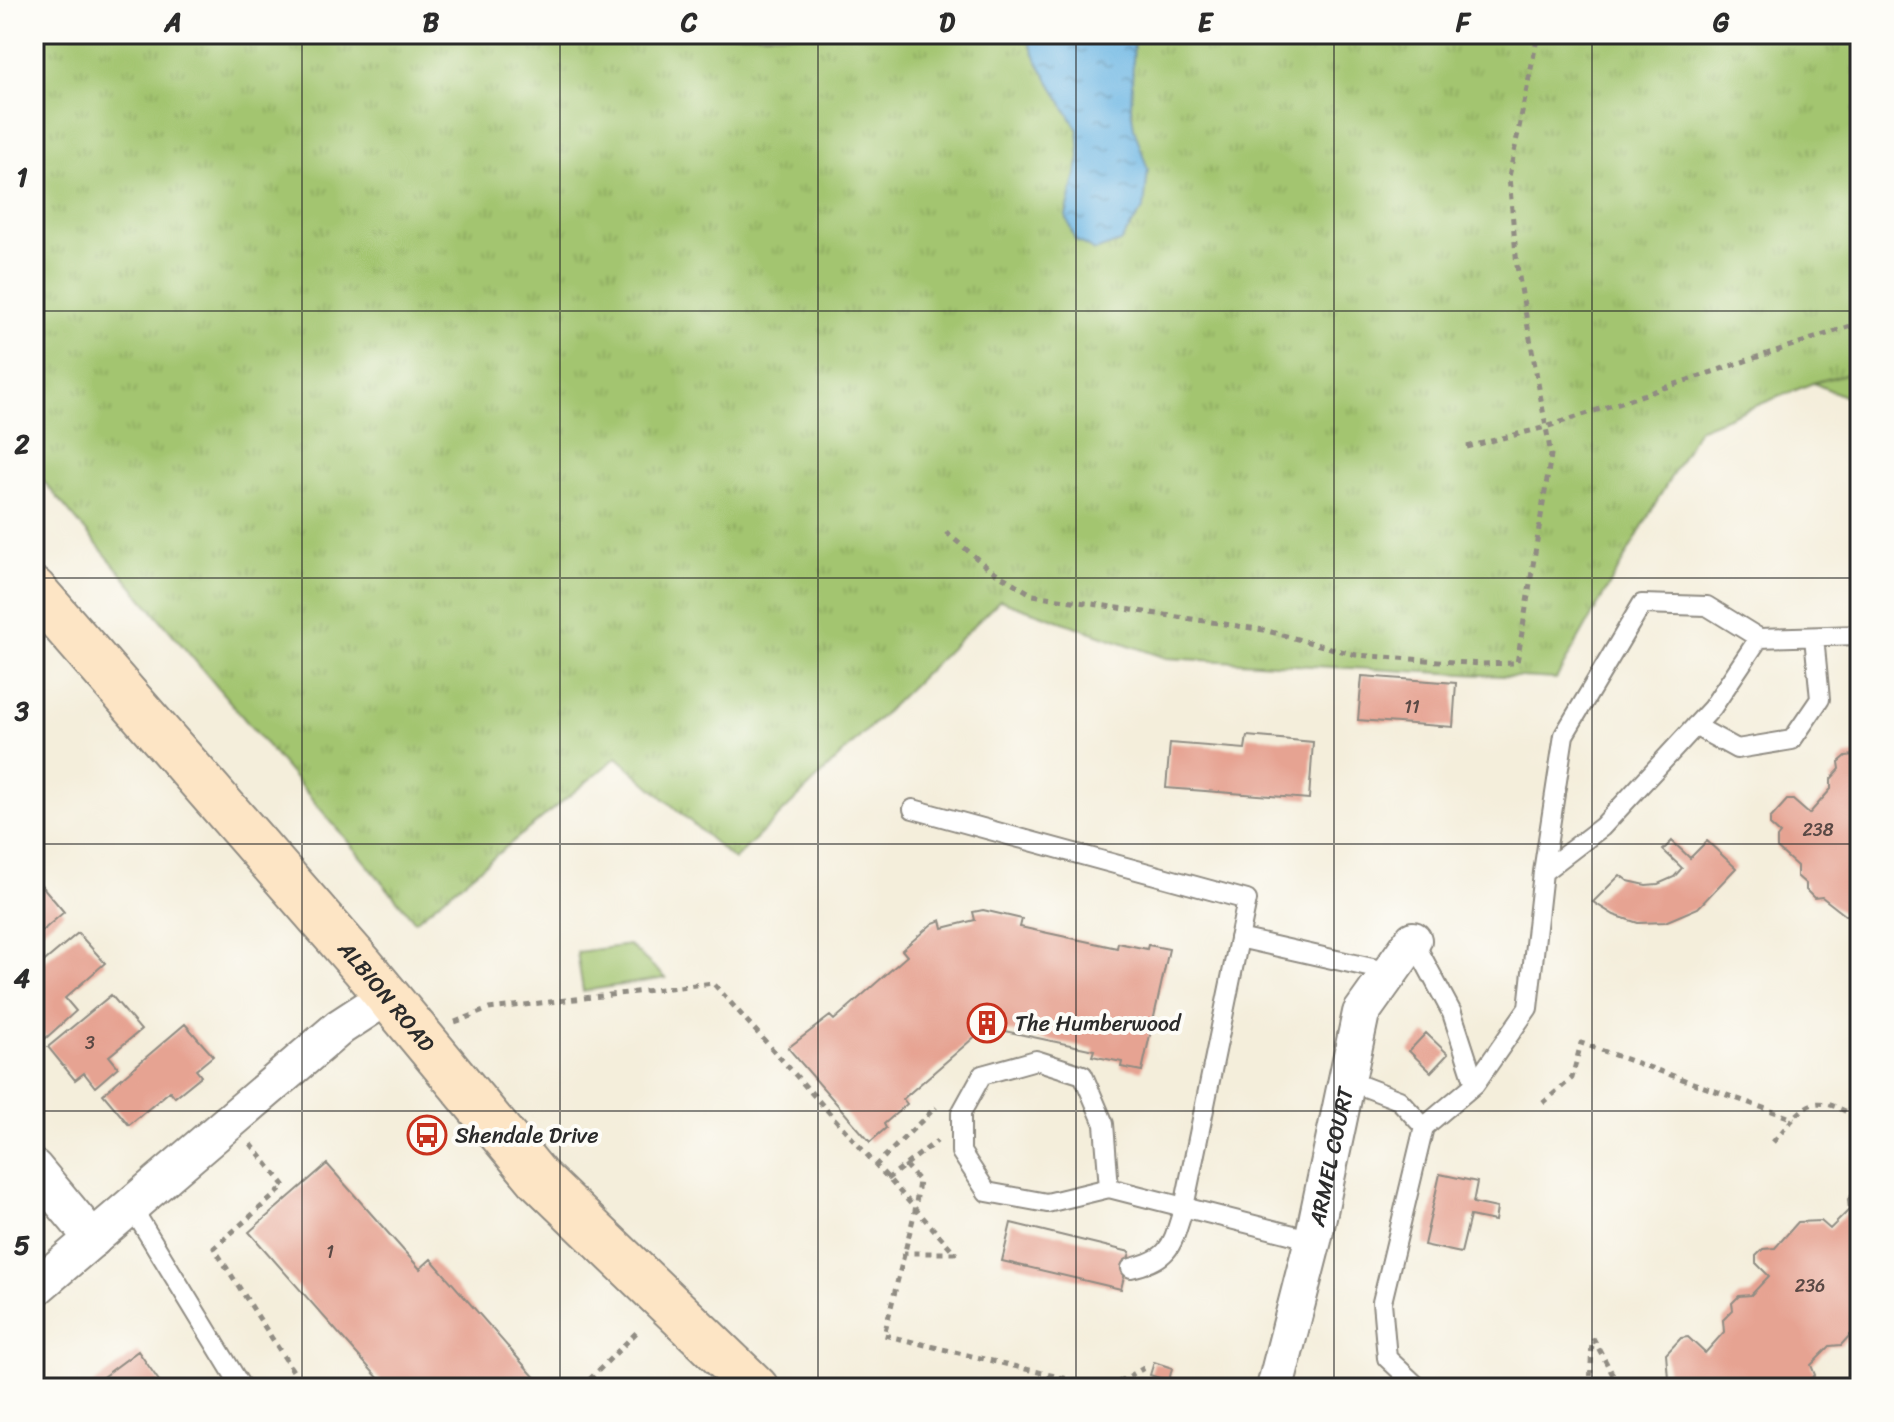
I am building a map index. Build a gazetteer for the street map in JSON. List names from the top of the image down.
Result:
{
  "streets": {
    "main road": ["ALBION ROAD"],
    "street": ["ARMEL COURT"]
  },
  "places": {
    "building": ["The Humberwood"],
    "bus stop": ["Shendale Drive"]
  },
  "house_numbers": [
    "11",
    "238",
    "3",
    "1",
    "236"
  ],
  "grid": {
    "columns": [
      "A",
      "B",
      "C",
      "D",
      "E",
      "F",
      "G"
    ],
    "rows": [
      "1",
      "2",
      "3",
      "4",
      "5"
    ]
  }
}
